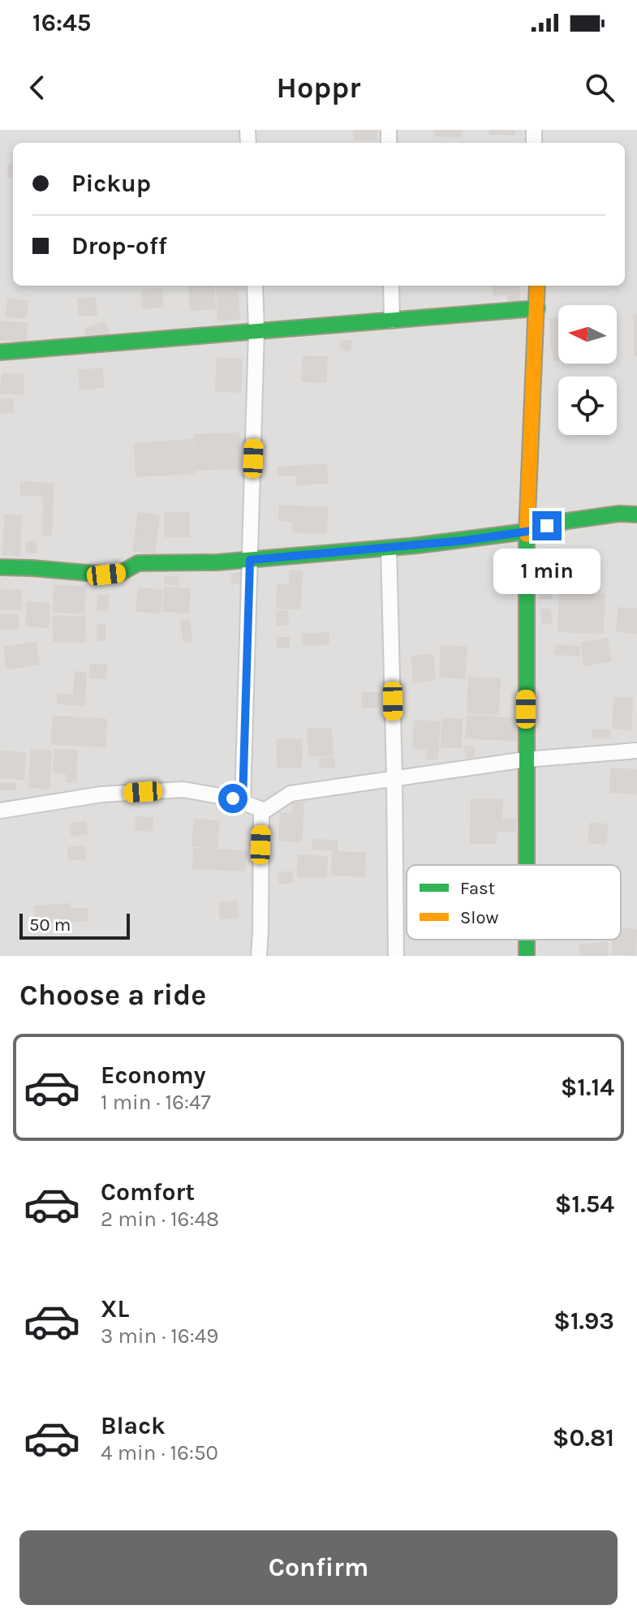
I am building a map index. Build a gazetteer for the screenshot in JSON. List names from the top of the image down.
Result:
{
  "legend": ["Fast", "Slow"],
  "scale_bar": "50 m",
  "north": "left",
  "page": {
    "status": "16:45",
    "header": "Hoppr",
    "banner": ["Pickup", "Drop-off"],
    "bubble": "1 min",
    "scale": "50 m",
    "heading": "Choose a ride",
    "list": [
      {
        "name": "Economy",
        "note": "1 min · 16:47",
        "value": "$1.14"
      },
      {
        "name": "Comfort",
        "note": "2 min · 16:48",
        "value": "$1.54"
      },
      {
        "name": "XL",
        "note": "3 min · 16:49",
        "value": "$1.93"
      },
      {
        "name": "Black",
        "note": "4 min · 16:50",
        "value": "$0.81"
      }
    ],
    "buttons": "Confirm"
  }
}
